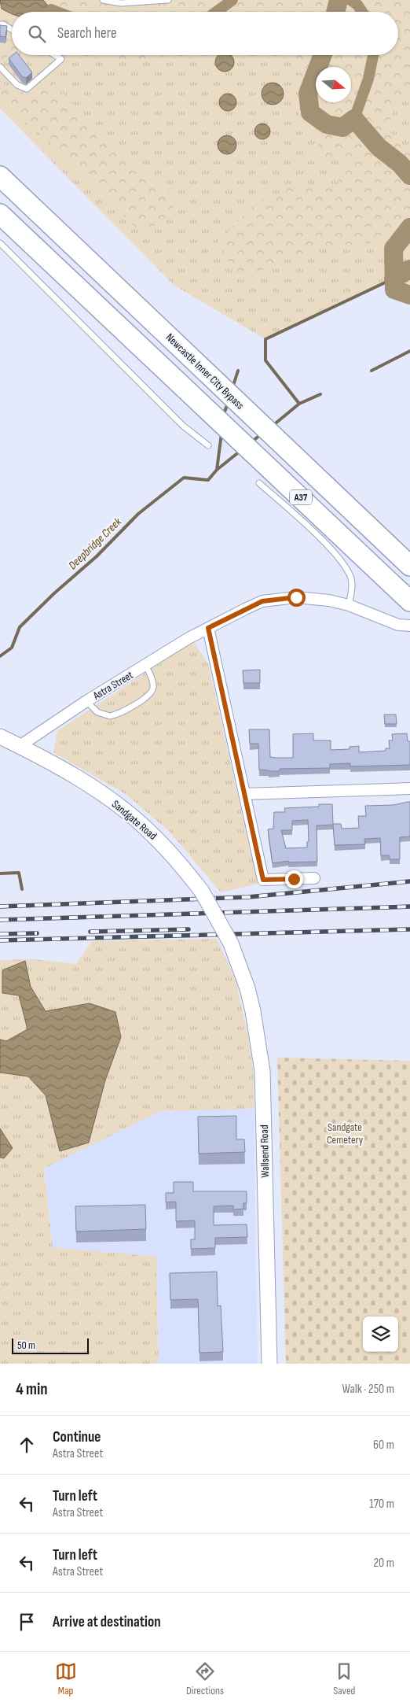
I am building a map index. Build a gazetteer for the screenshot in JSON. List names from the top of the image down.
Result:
{
  "streets": {
    "highway": ["Newcastle Inner City Bypass", "A37"],
    "main road": ["Sandgate Road", "Wallsend Road"],
    "street": ["Astra Street"]
  },
  "crossings": [
    ["Astra Street", "Sandgate Road"],
    ["Sandgate Road", "Wallsend Road"]
  ],
  "water": ["Deepbridge Creek"],
  "parks": ["Sandgate Cemetery"],
  "scale_bar": "50 m",
  "north": "right",
  "page": {
    "search": "Search here",
    "scale": "50 m",
    "heading": ["4 min", "Walk · 250 m"],
    "list": [
      ["Continue", "Astra Street", "60 m"],
      ["Turn left", "Astra Street", "170 m"],
      ["Turn left", "Astra Street", "20 m"],
      "Arrive at destination"
    ],
    "nav": ["Map", "Directions", "Saved"]
  }
}
